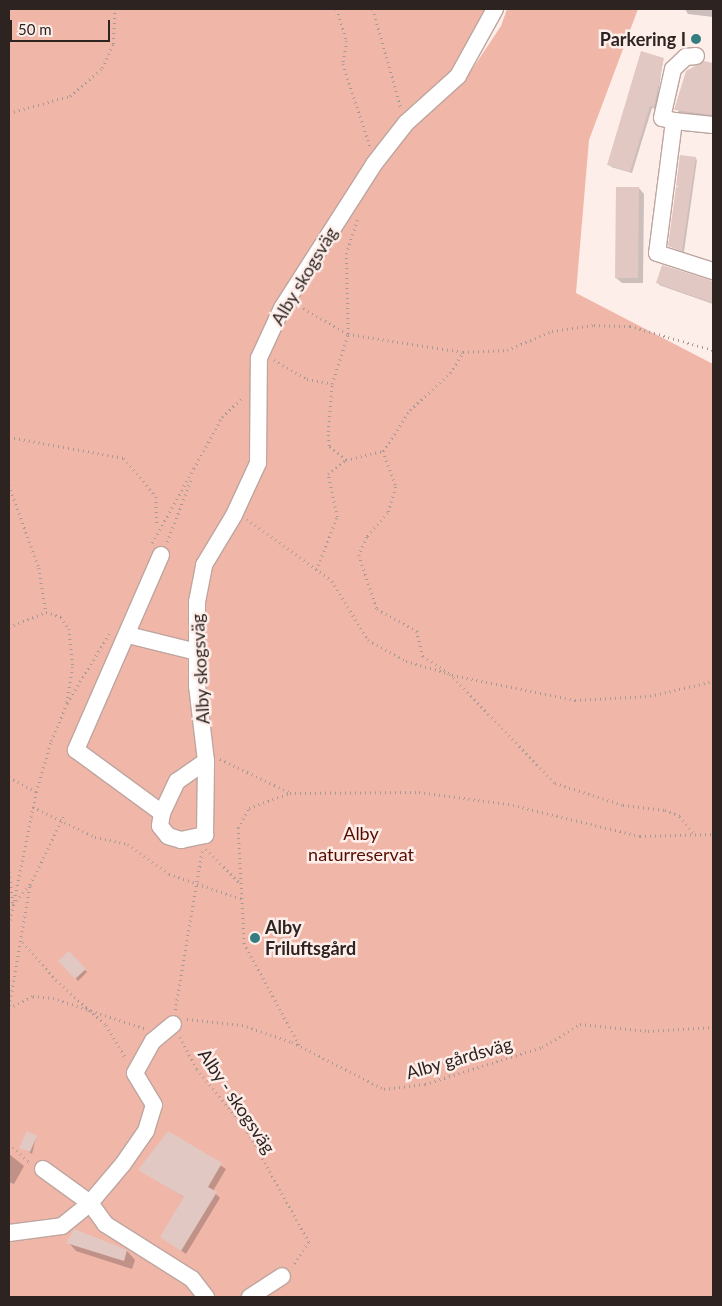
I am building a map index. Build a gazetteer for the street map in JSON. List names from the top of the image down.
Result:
{
  "streets": {
    "street": ["Alby skogsväg"],
    "path": ["Alby gårdsväg", "Alby - skogsväg"]
  },
  "crossings": [
    ["Alby gårdsväg", "Alby - skogsväg"]
  ],
  "parks": ["Alby naturreservat"],
  "places": ["Parkering I", "Alby Friluftsgård"],
  "scale_bar": "50 m"
}
